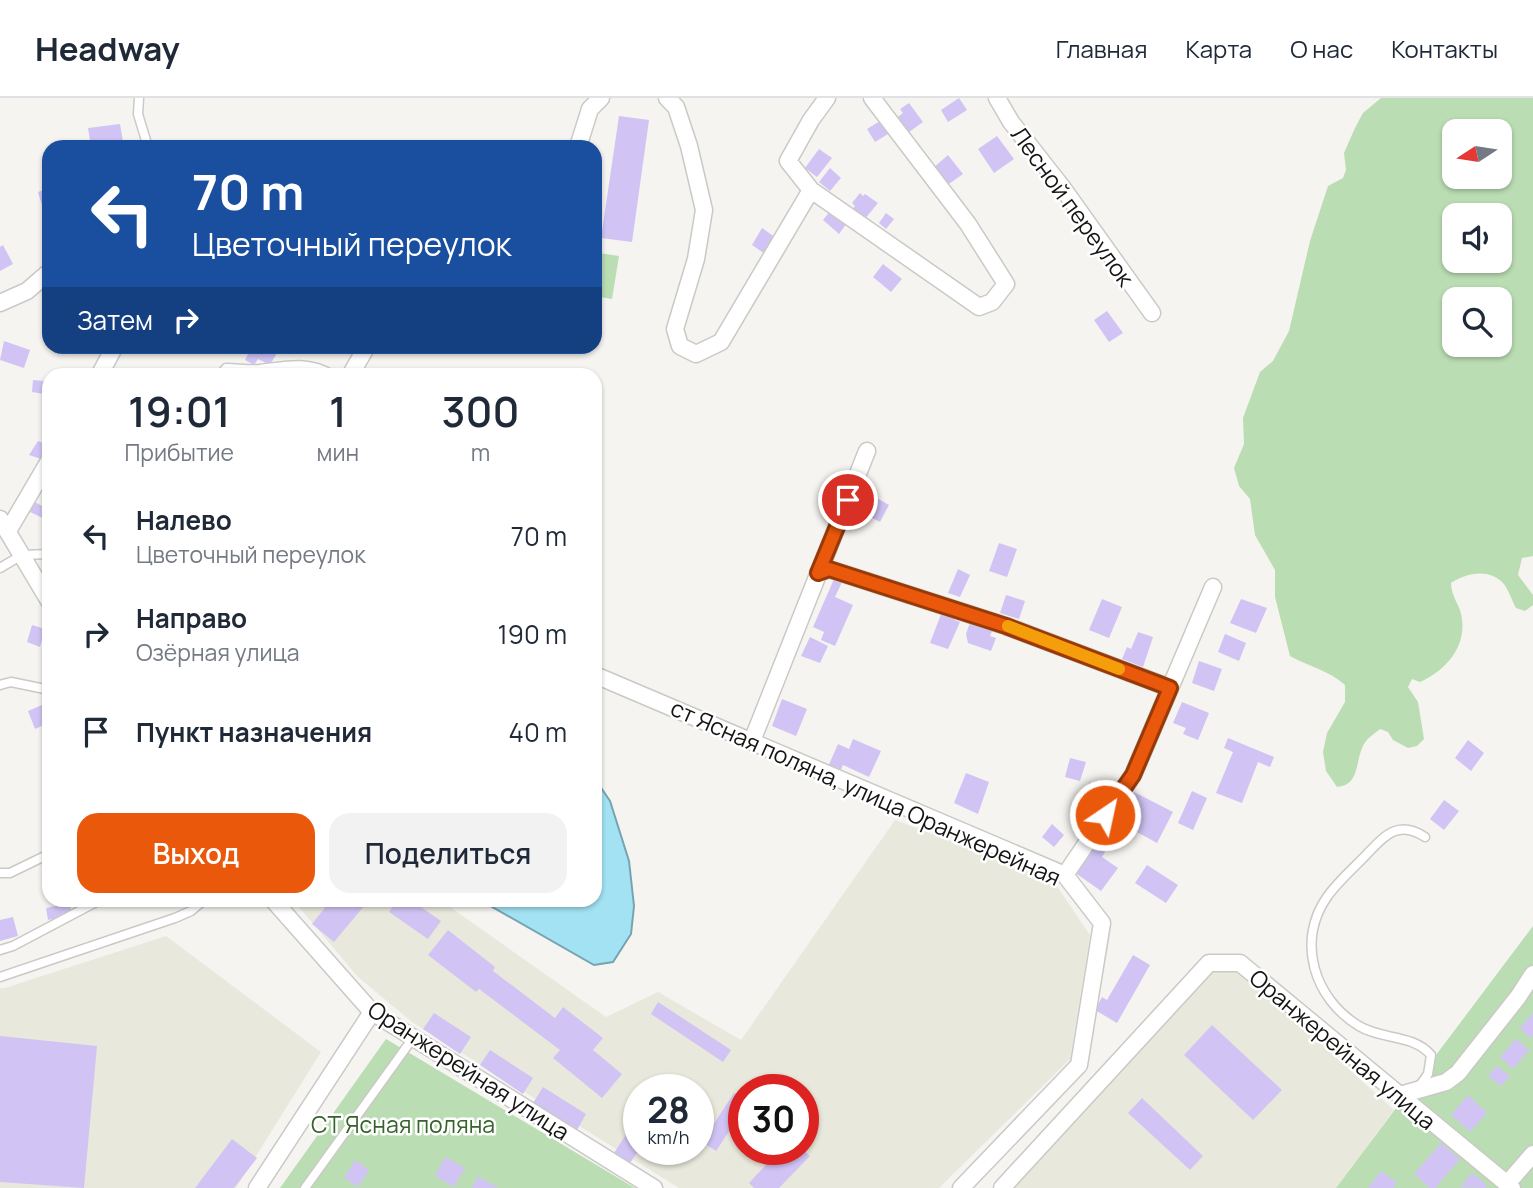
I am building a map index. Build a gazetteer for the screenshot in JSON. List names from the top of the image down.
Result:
{
  "streets": {
    "street": ["Лесной переулок", "ст Ясная поляна, улица Оранжерейная", "Оранжерейная улица"]
  },
  "parks": ["СТ Ясная поляна"],
  "north": "left",
  "page": {
    "header": "Headway",
    "nav": [
      "Главная",
      "Карта",
      "О нас",
      "Контакты"
    ],
    "turn": ["70 m", "Цветочный переулок"],
    "then": "Затем",
    "eta": [
      "19:01",
      "Прибытие",
      "1",
      "мин",
      "300",
      "m"
    ],
    "list": [
      {
        "name": "Налево",
        "note": "Цветочный переулок",
        "value": "70 m"
      },
      {
        "name": "Направо",
        "note": "Озёрная улица",
        "value": "190 m"
      },
      {
        "name": "Пункт назначения",
        "value": "40 m"
      }
    ],
    "buttons": ["Выход", "Поделиться"],
    "speed": "28 km/h",
    "limit": "30"
  }
}
